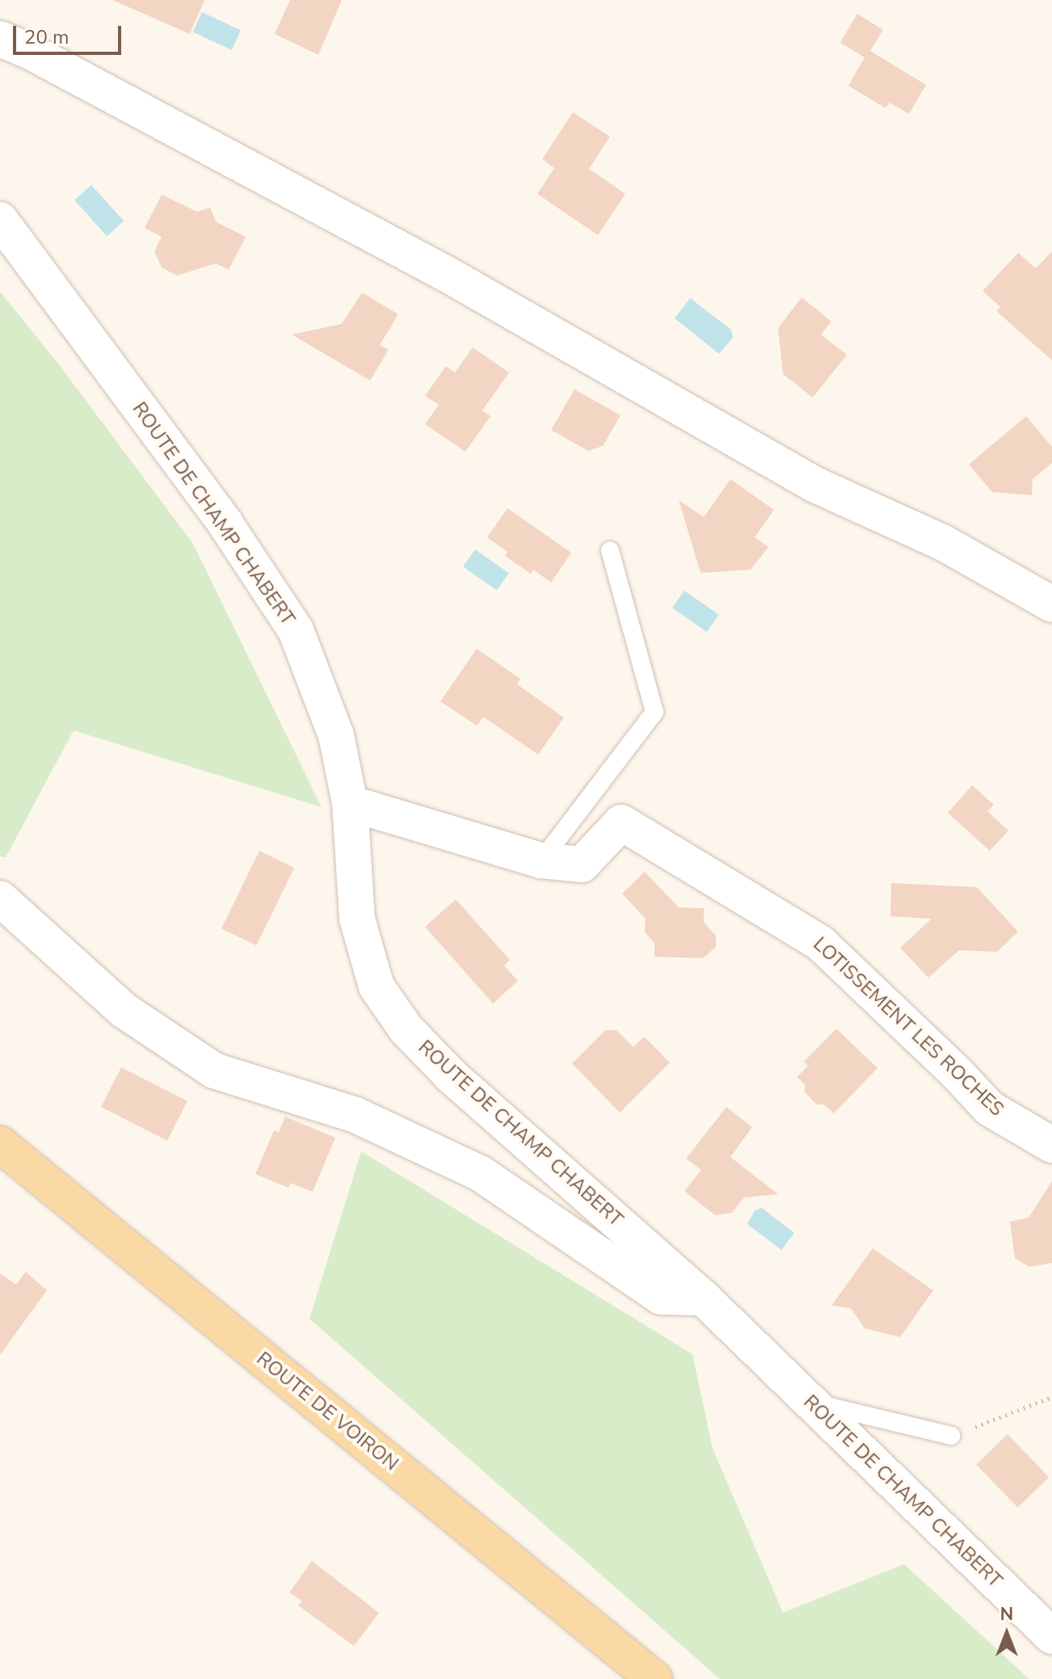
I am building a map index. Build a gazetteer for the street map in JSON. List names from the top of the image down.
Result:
{
  "streets": {
    "main road": ["ROUTE DE VOIRON"],
    "street": ["ROUTE DE CHAMP CHABERT", "LOTISSEMENT LES ROCHES"]
  },
  "crossings": [
    ["ROUTE DE CHAMP CHABERT", "LOTISSEMENT LES ROCHES"]
  ],
  "scale_bar": "20 m",
  "north": "top"
}
